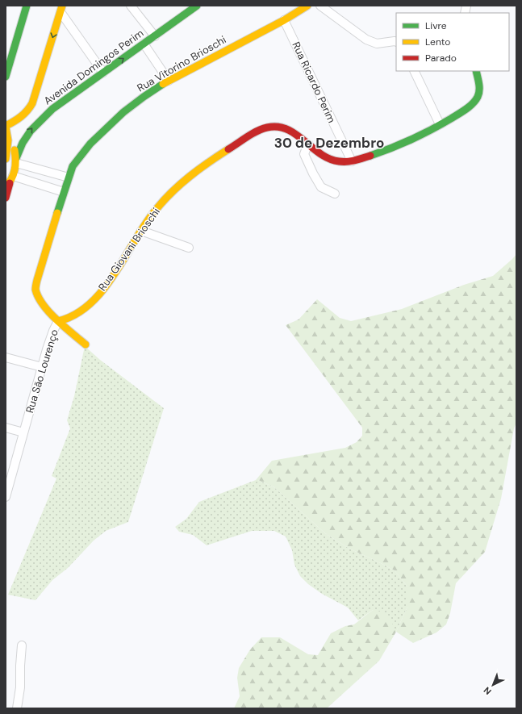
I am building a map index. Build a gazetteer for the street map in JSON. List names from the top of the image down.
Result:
{
  "streets": {
    "main road": [
      "Rua Vitorino Brioschi",
      "Avenida Domingos Perim",
      "Rua Giovani Brioschi",
      "Rua São Lourenço"
    ],
    "street": ["Rua Ricardo Perim"]
  },
  "crossings": [
    ["Rua Vitorino Brioschi", "Rua Ricardo Perim"],
    ["Rua Vitorino Brioschi", "Rua São Lourenço"],
    ["Rua Ricardo Perim", "Rua Giovani Brioschi"],
    ["Rua Giovani Brioschi", "Rua São Lourenço"]
  ],
  "one_way": ["Avenida Domingos Perim"],
  "districts": ["30 de Dezembro"],
  "legend": ["Livre", "Lento", "Parado"],
  "north": "bottom left"
}
